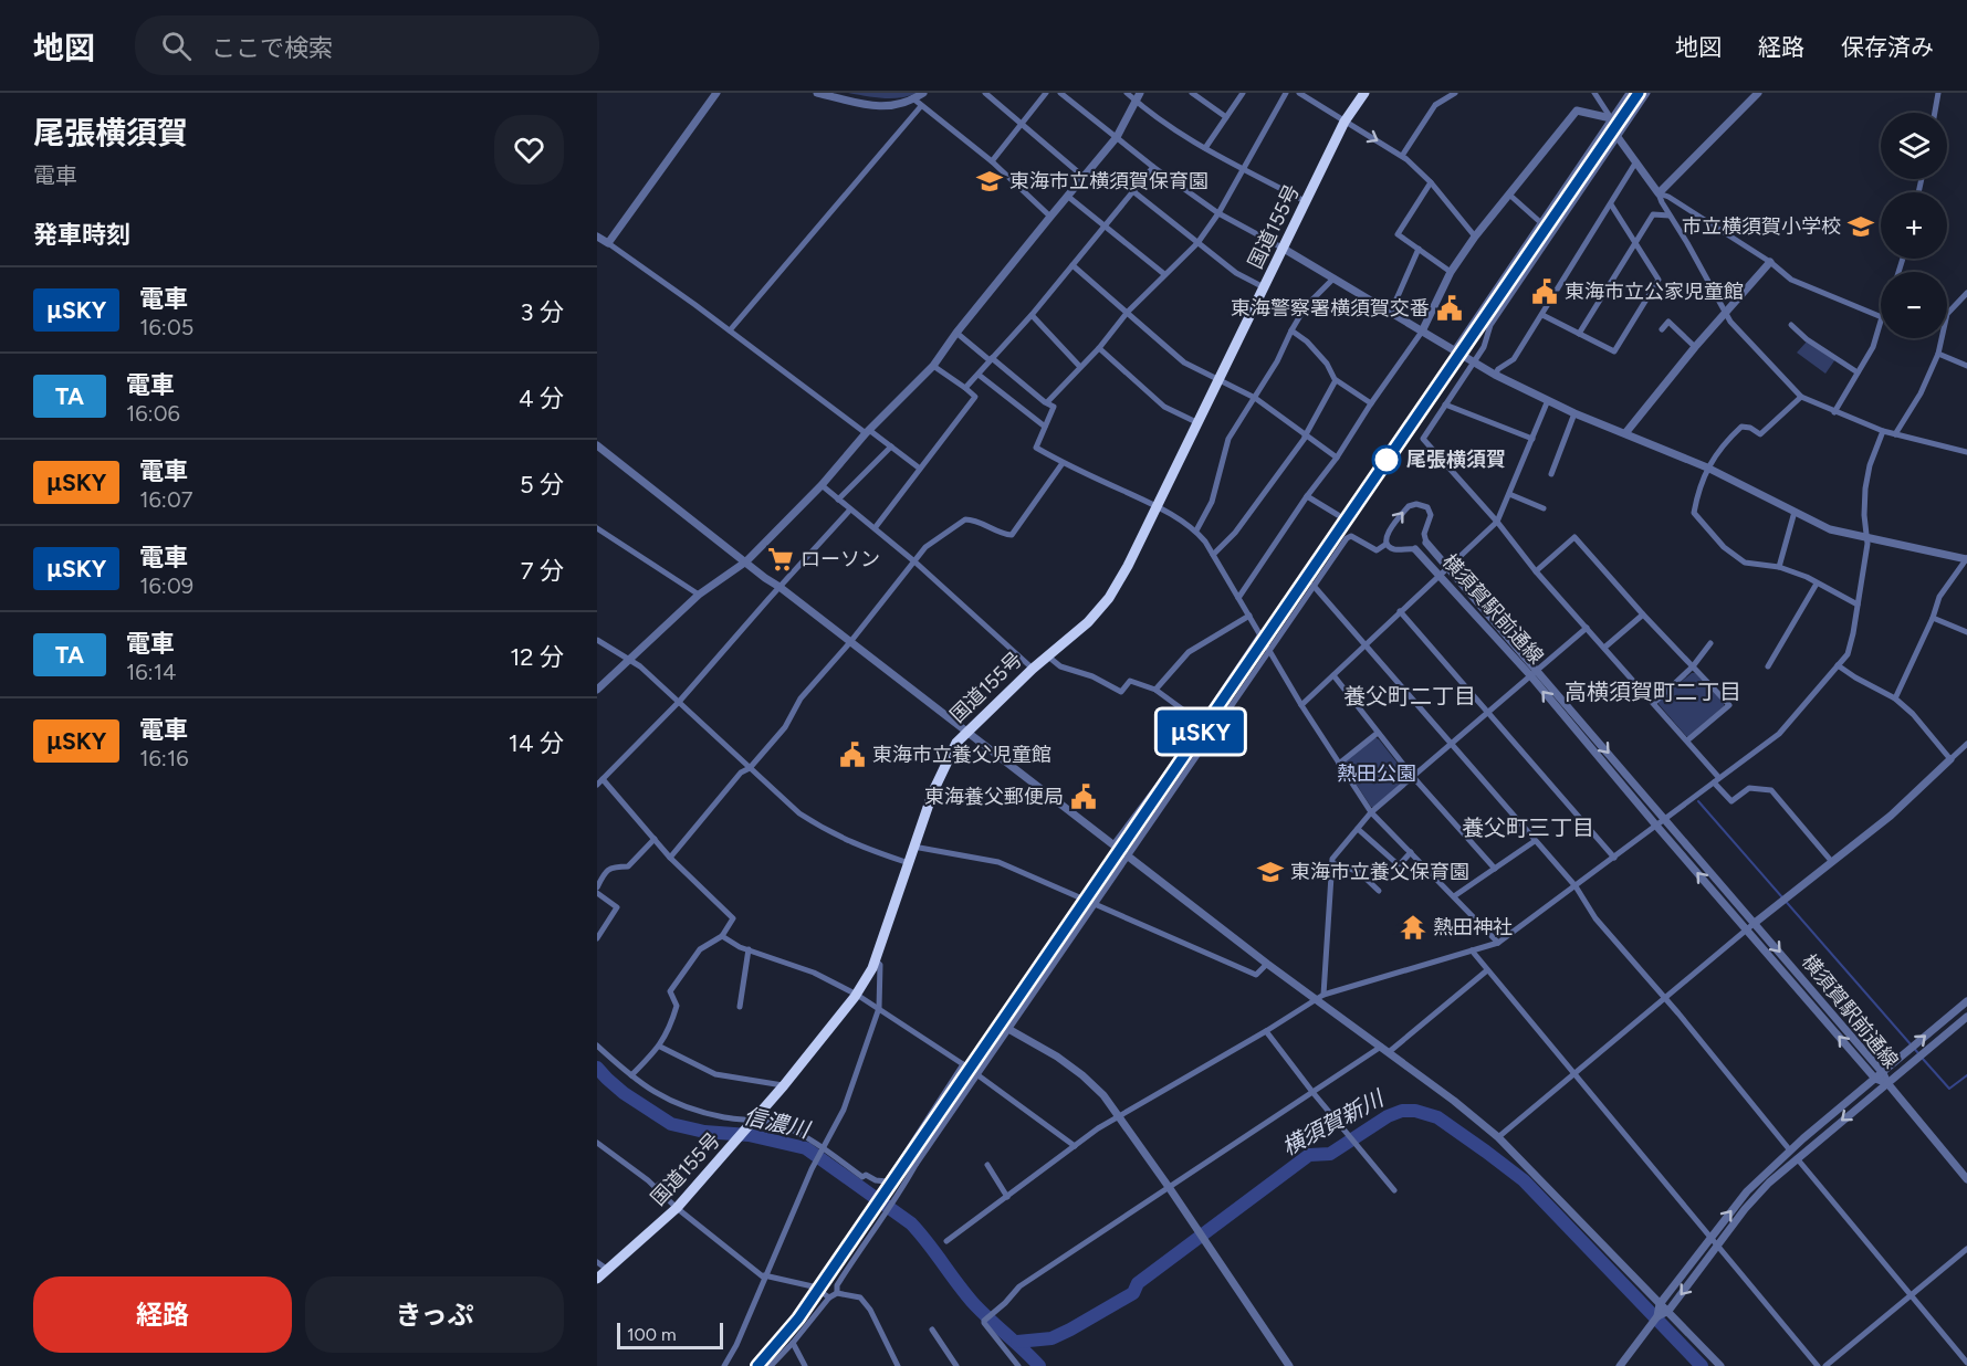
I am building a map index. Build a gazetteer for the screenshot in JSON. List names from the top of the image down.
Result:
{
  "streets": {
    "highway": ["国道155号"],
    "street": ["横須賀駅前通線"]
  },
  "districts": ["高横須賀町二丁目", "養父町二丁目", "養父町三丁目"],
  "water": ["信濃川", "横須賀新川"],
  "parks": ["熱田公園"],
  "places": {
    "school or university": ["東海市立横須賀保育園", "市立横須賀小学校", "東海市立養父保育園"],
    "public building": [
      "東海市立公家児童館",
      "東海警察署横須賀交番",
      "東海市立養父児童館",
      "東海養父郵便局"
    ],
    "other": ["尾張横須賀"],
    "supermarket": ["ローソン"],
    "temple": ["熱田神社"]
  },
  "scale_bar": "100 m",
  "page": {
    "header": "地図",
    "search": "ここで検索",
    "nav": ["地図", "経路", "保存済み"],
    "heading": [
      ["尾張横須賀", "電車"],
      "発車時刻"
    ],
    "on_map": "μSKY",
    "map_buttons": ["+", "−"],
    "list": [
      {
        "mark": "μSKY",
        "name": "電車",
        "note": "16:05",
        "value": "3 分"
      },
      {
        "mark": "TA",
        "name": "電車",
        "note": "16:06",
        "value": "4 分"
      },
      {
        "mark": "μSKY",
        "name": "電車",
        "note": "16:07",
        "value": "5 分"
      },
      {
        "mark": "μSKY",
        "name": "電車",
        "note": "16:09",
        "value": "7 分"
      },
      {
        "mark": "TA",
        "name": "電車",
        "note": "16:14",
        "value": "12 分"
      },
      {
        "mark": "μSKY",
        "name": "電車",
        "note": "16:16",
        "value": "14 分"
      }
    ],
    "buttons": ["経路", "きっぷ"],
    "scale": "100 m"
  }
}
